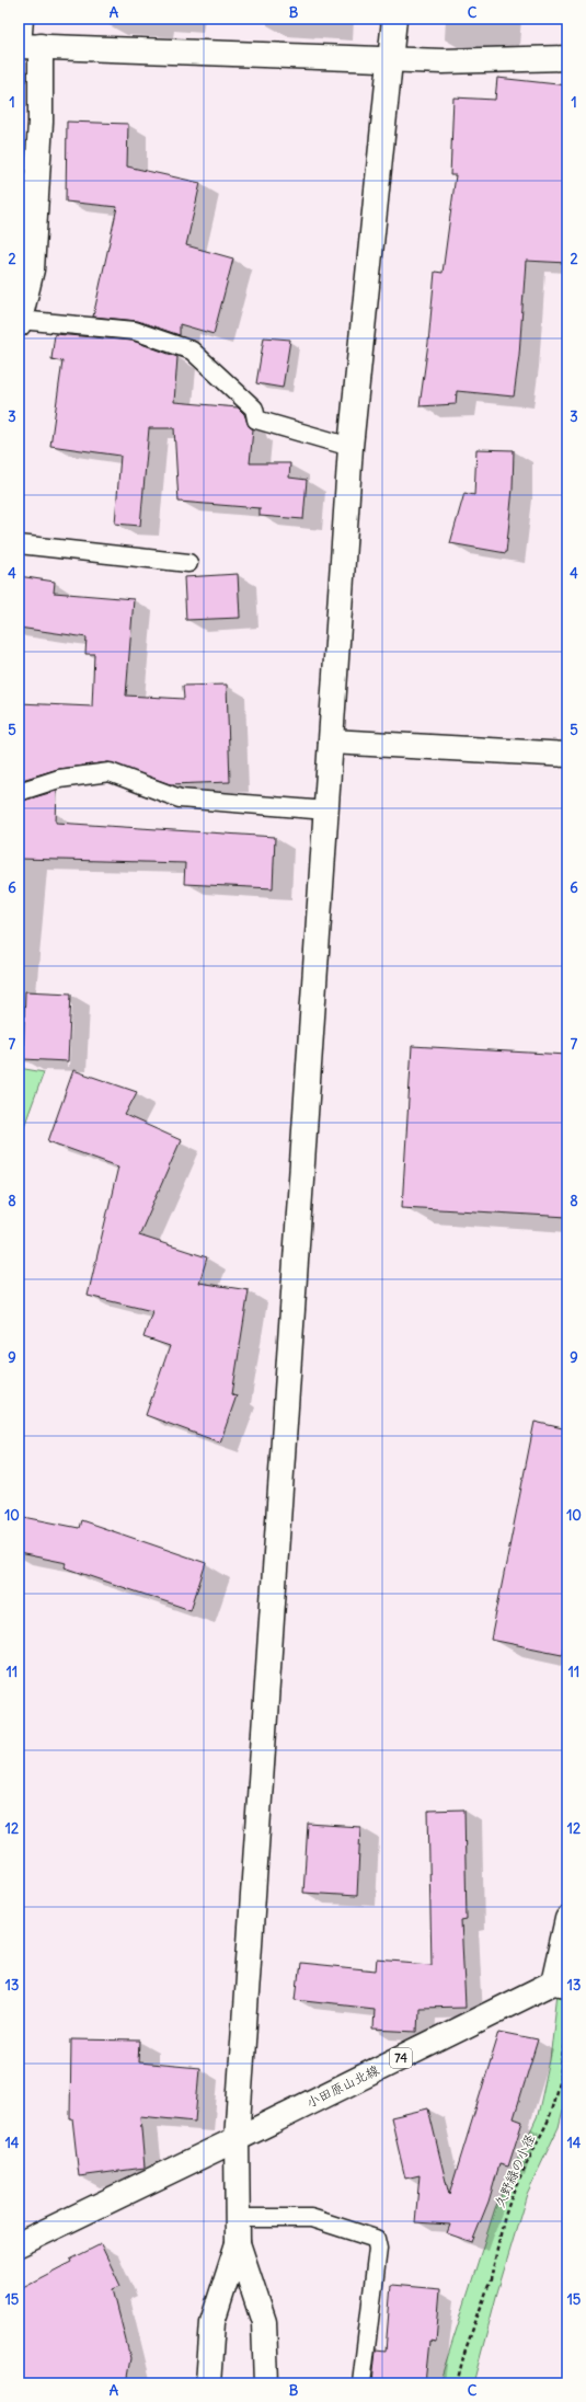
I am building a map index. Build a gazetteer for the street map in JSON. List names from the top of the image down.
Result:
{
  "streets": {
    "street": ["74", "小田原山北線"],
    "path": ["久野緑の小径"]
  },
  "grid": {
    "columns": ["A", "B", "C"],
    "rows": [
      "1",
      "2",
      "3",
      "4",
      "5",
      "6",
      "7",
      "8",
      "9",
      "10",
      "11",
      "12",
      "13",
      "14",
      "15"
    ]
  }
}
